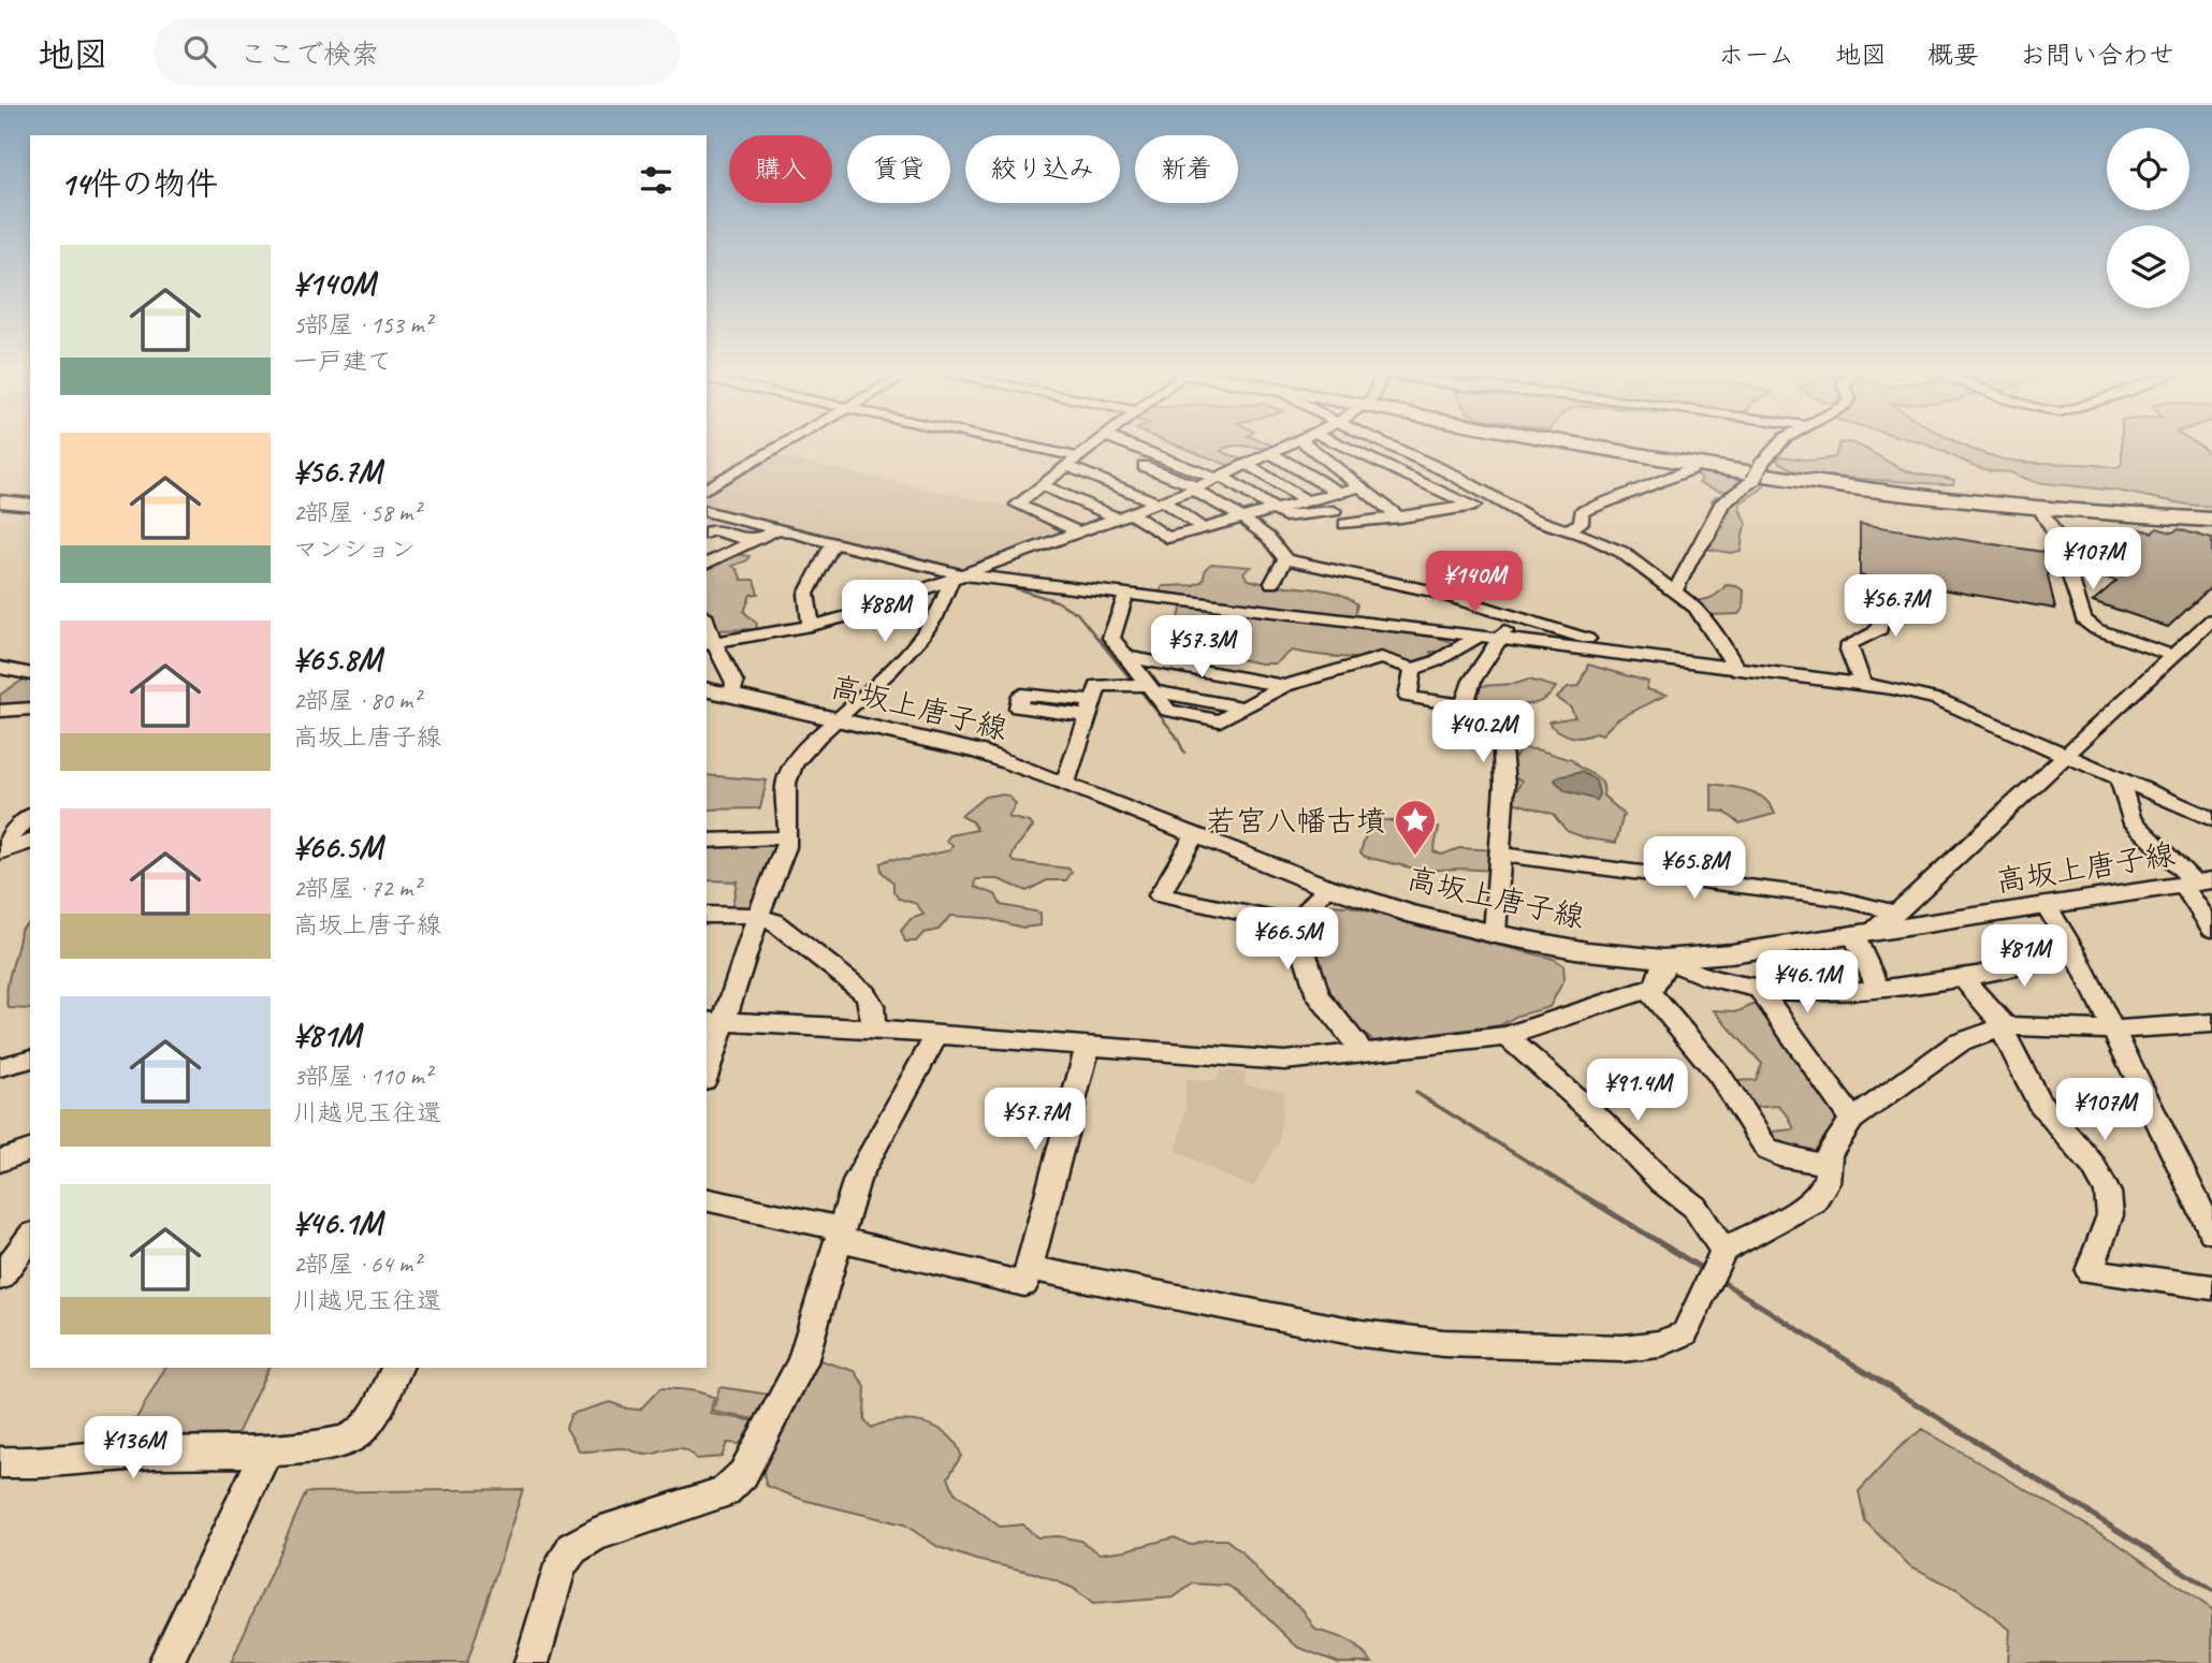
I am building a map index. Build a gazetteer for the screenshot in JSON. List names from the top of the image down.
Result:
{
  "streets": {
    "main road": ["高坂上唐子線"]
  },
  "places": {
    "place": ["若宮八幡古墳"]
  },
  "page": {
    "header": "地図",
    "search": "ここで検索",
    "nav": [
      "ホーム",
      "地図",
      "概要",
      "お問い合わせ"
    ],
    "chip": [
      "購入",
      "賃貸",
      "絞り込み",
      "新着"
    ],
    "heading": "14件の物件",
    "list": [
      {
        "name": "¥140M",
        "note": "5部屋 · 153 m² · 一戸建て"
      },
      {
        "name": "¥56.7M",
        "note": "2部屋 · 58 m² · マンション"
      },
      {
        "name": "¥65.8M",
        "note": "2部屋 · 80 m² · 高坂上唐子線"
      },
      {
        "name": "¥66.5M",
        "note": "2部屋 · 72 m² · 高坂上唐子線"
      },
      {
        "name": "¥81M",
        "note": "3部屋 · 110 m² · 川越児玉往還"
      },
      {
        "name": "¥46.1M",
        "note": "2部屋 · 64 m² · 川越児玉往還"
      }
    ],
    "price": [
      "¥107M",
      "¥140M",
      "¥56.7M",
      "¥88M",
      "¥57.3M",
      "¥40.2M",
      "¥65.8M",
      "¥66.5M",
      "¥81M",
      "¥46.1M",
      "¥91.4M",
      "¥107M",
      "¥57.7M",
      "¥136M"
    ]
  }
}
